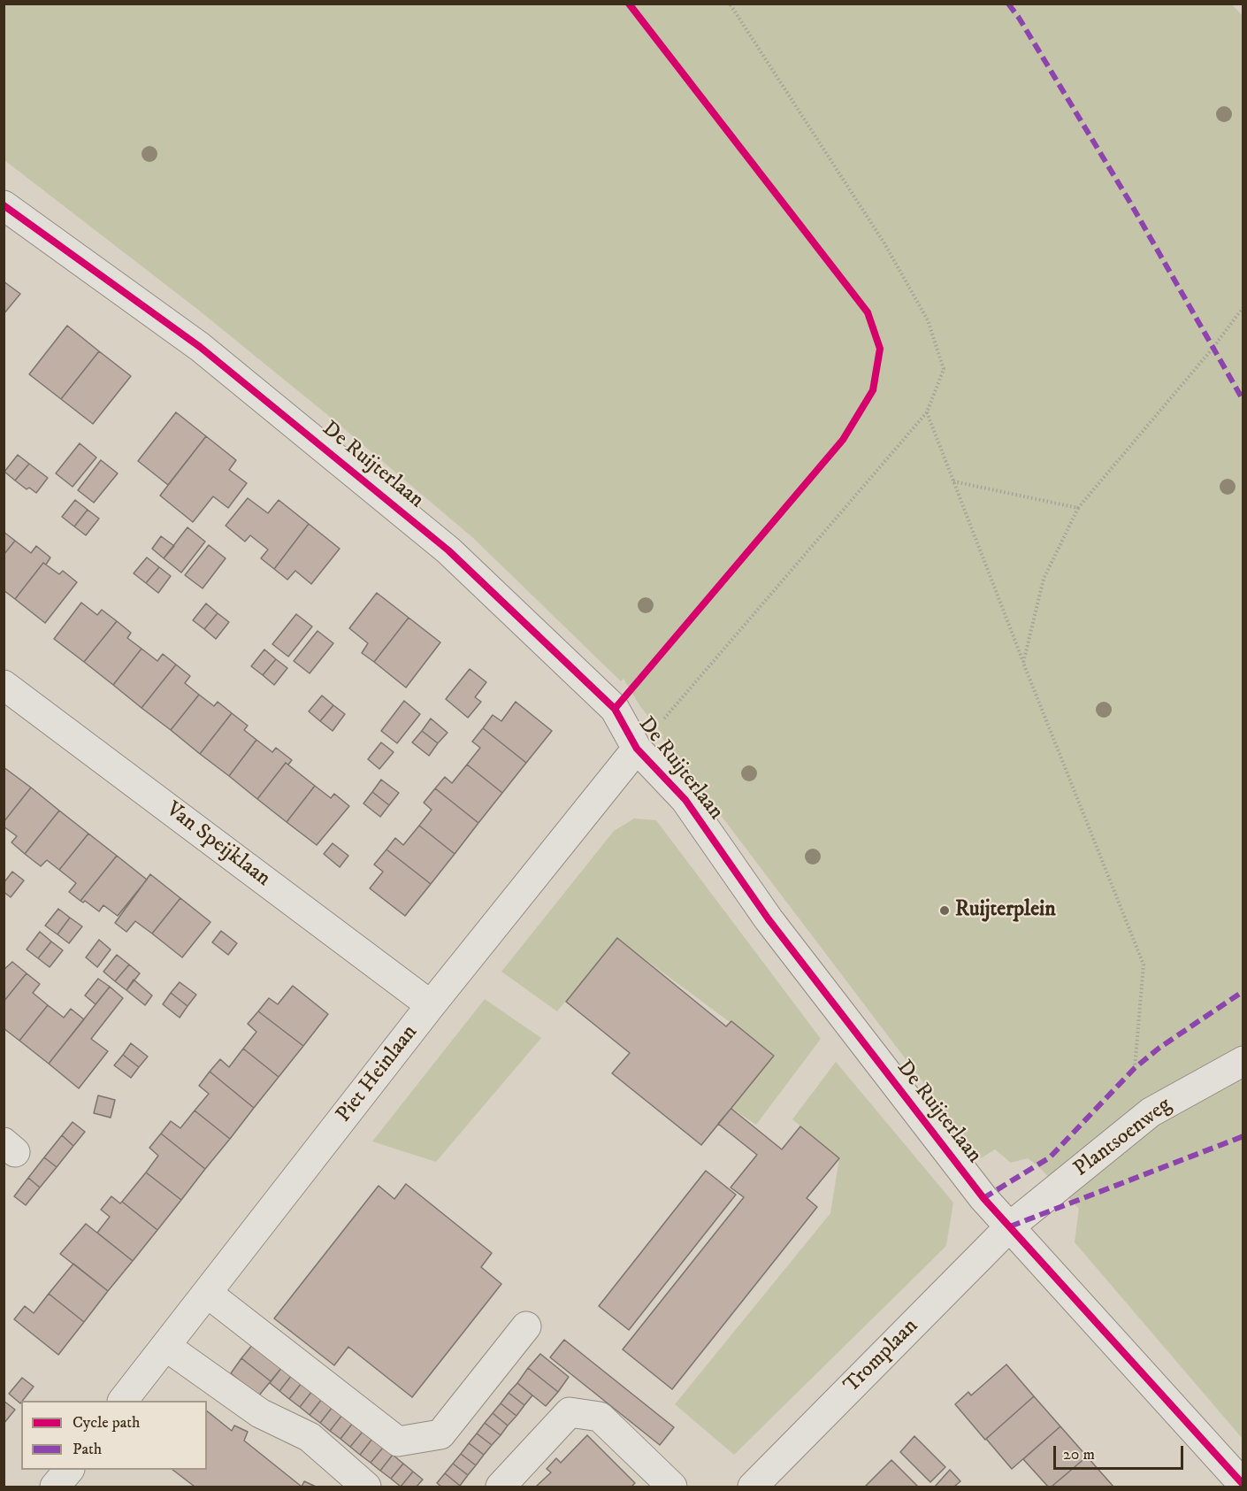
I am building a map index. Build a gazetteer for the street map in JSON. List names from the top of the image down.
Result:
{
  "streets": {
    "street": [
      "De Ruijterlaan",
      "Van Speijklaan",
      "Piet Heinlaan",
      "Plantsoenweg",
      "Tromplaan"
    ]
  },
  "crossings": [
    ["De Ruijterlaan", "Piet Heinlaan"],
    ["De Ruijterlaan", "Plantsoenweg"],
    ["De Ruijterlaan", "Tromplaan"],
    ["Van Speijklaan", "Piet Heinlaan"],
    ["Plantsoenweg", "Tromplaan"]
  ],
  "places": ["Ruijterplein"],
  "legend": ["Cycle path", "Path"],
  "scale_bar": "20 m"
}
